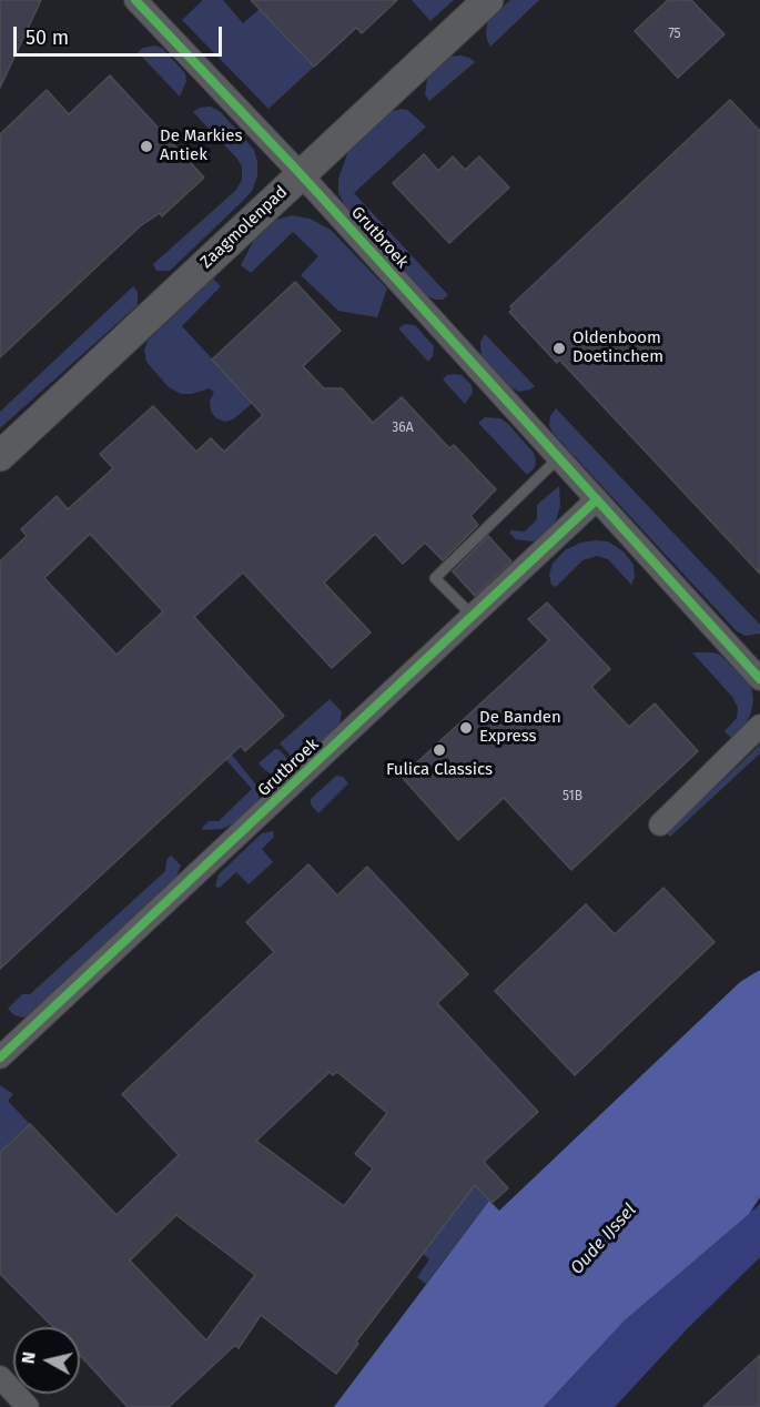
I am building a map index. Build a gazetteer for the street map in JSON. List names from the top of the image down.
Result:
{
  "streets": {
    "street": ["Zaagmolenpad", "Grutbroek"]
  },
  "crossings": [
    ["Zaagmolenpad", "Grutbroek"]
  ],
  "water": ["Oude IJssel"],
  "places": [
    "De Markies Antiek",
    "Oldenboom Doetinchem",
    "De Banden Express",
    "Fulica Classics"
  ],
  "house_numbers": ["75", "36A", "51B"],
  "scale_bar": "50 m",
  "north": "left"
}
